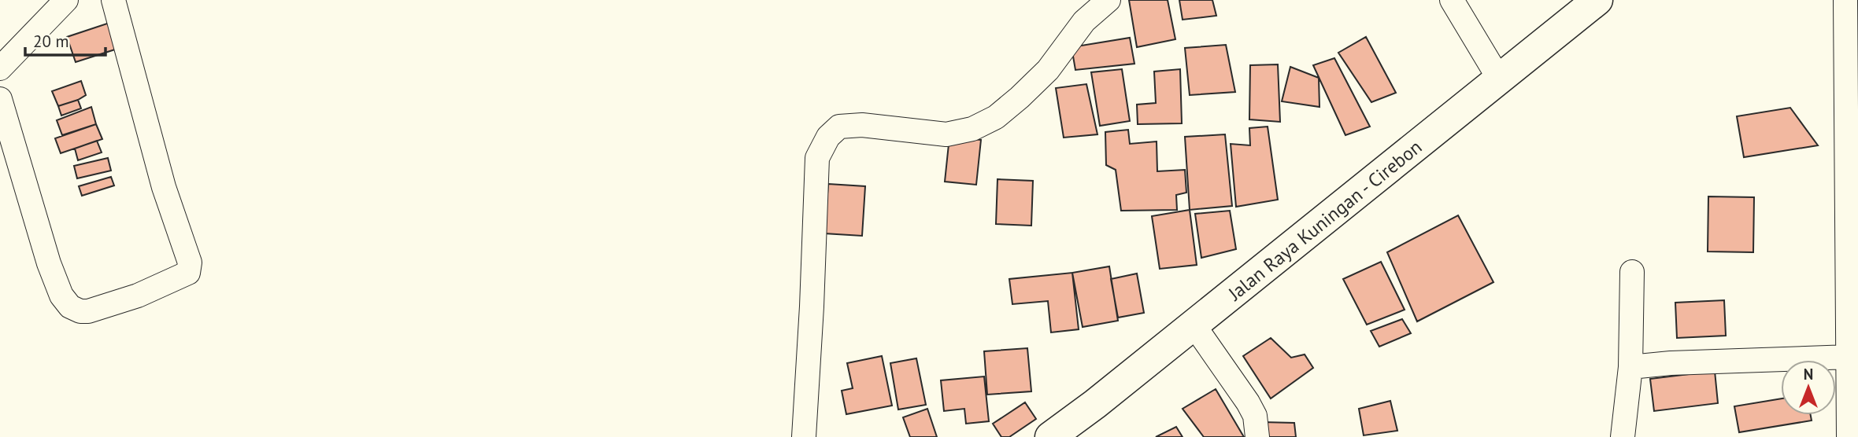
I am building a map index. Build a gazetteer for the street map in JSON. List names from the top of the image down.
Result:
{
  "streets": {
    "highway": ["Jalan Raya Kuningan - Cirebon"]
  },
  "scale_bar": "20 m",
  "north": "top"
}
